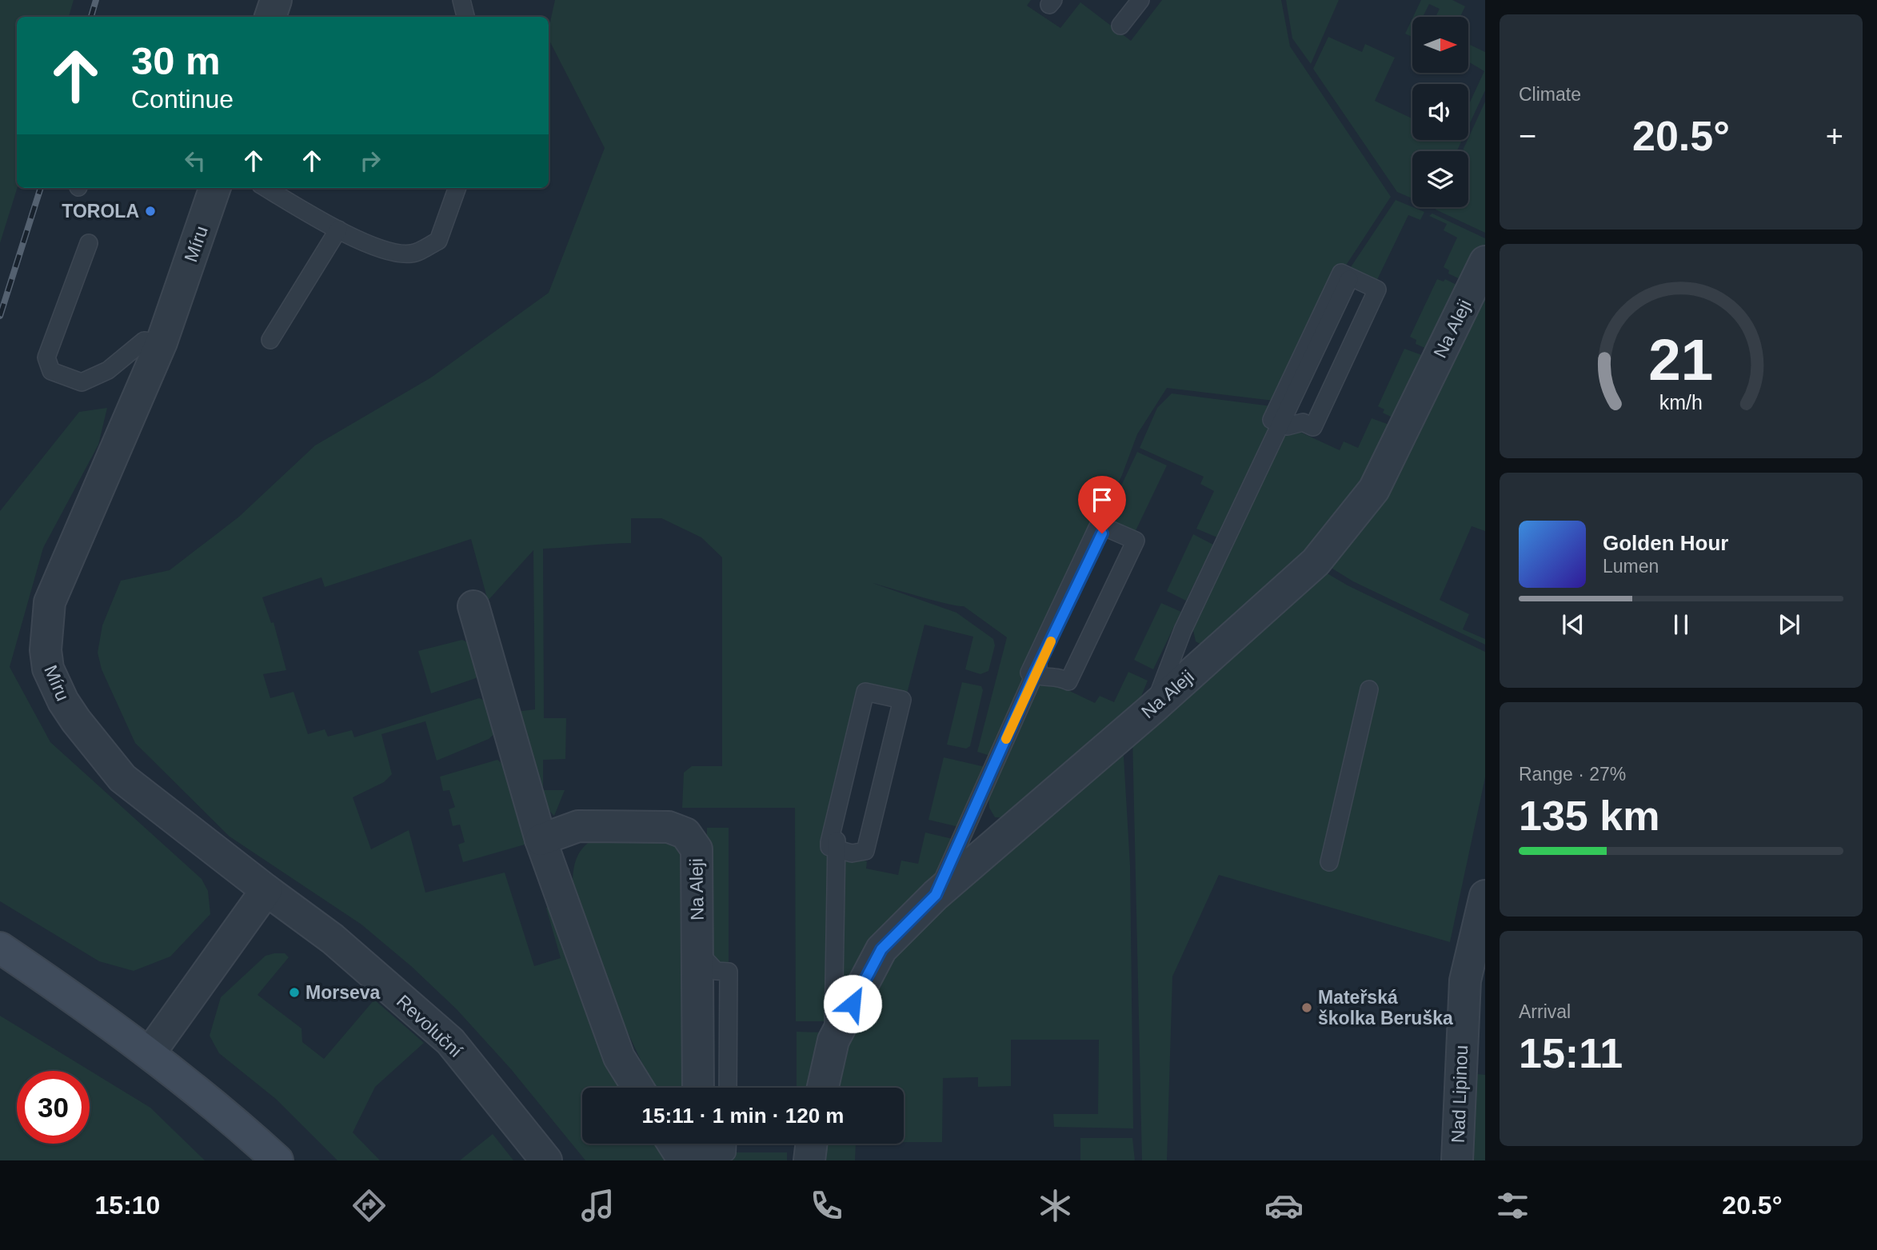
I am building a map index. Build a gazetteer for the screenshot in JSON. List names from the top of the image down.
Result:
{
  "streets": {
    "street": [
      "Míru",
      "Na Aleji",
      "Revoluční",
      "Nad Lipinou"
    ]
  },
  "crossings": [
    ["Míru", "Revoluční"]
  ],
  "places": ["TOROLA", "Morseva", "Mateřská školka Beruška"],
  "north": "right",
  "page": {
    "tile": [
      "Climate",
      ["Range · 27%", "135 km"],
      ["Arrival", "15:11"]
    ],
    "turn": ["30 m", "Continue"],
    "heat": ["−", "20.5°", "+"],
    "song": ["Golden Hour", "Lumen"],
    "limit": "30",
    "trip": "15:11 · 1 min · 120 m",
    "tabs": ["15:10", "20.5°"],
    "gauge": ["21", "km/h"]
  }
}
